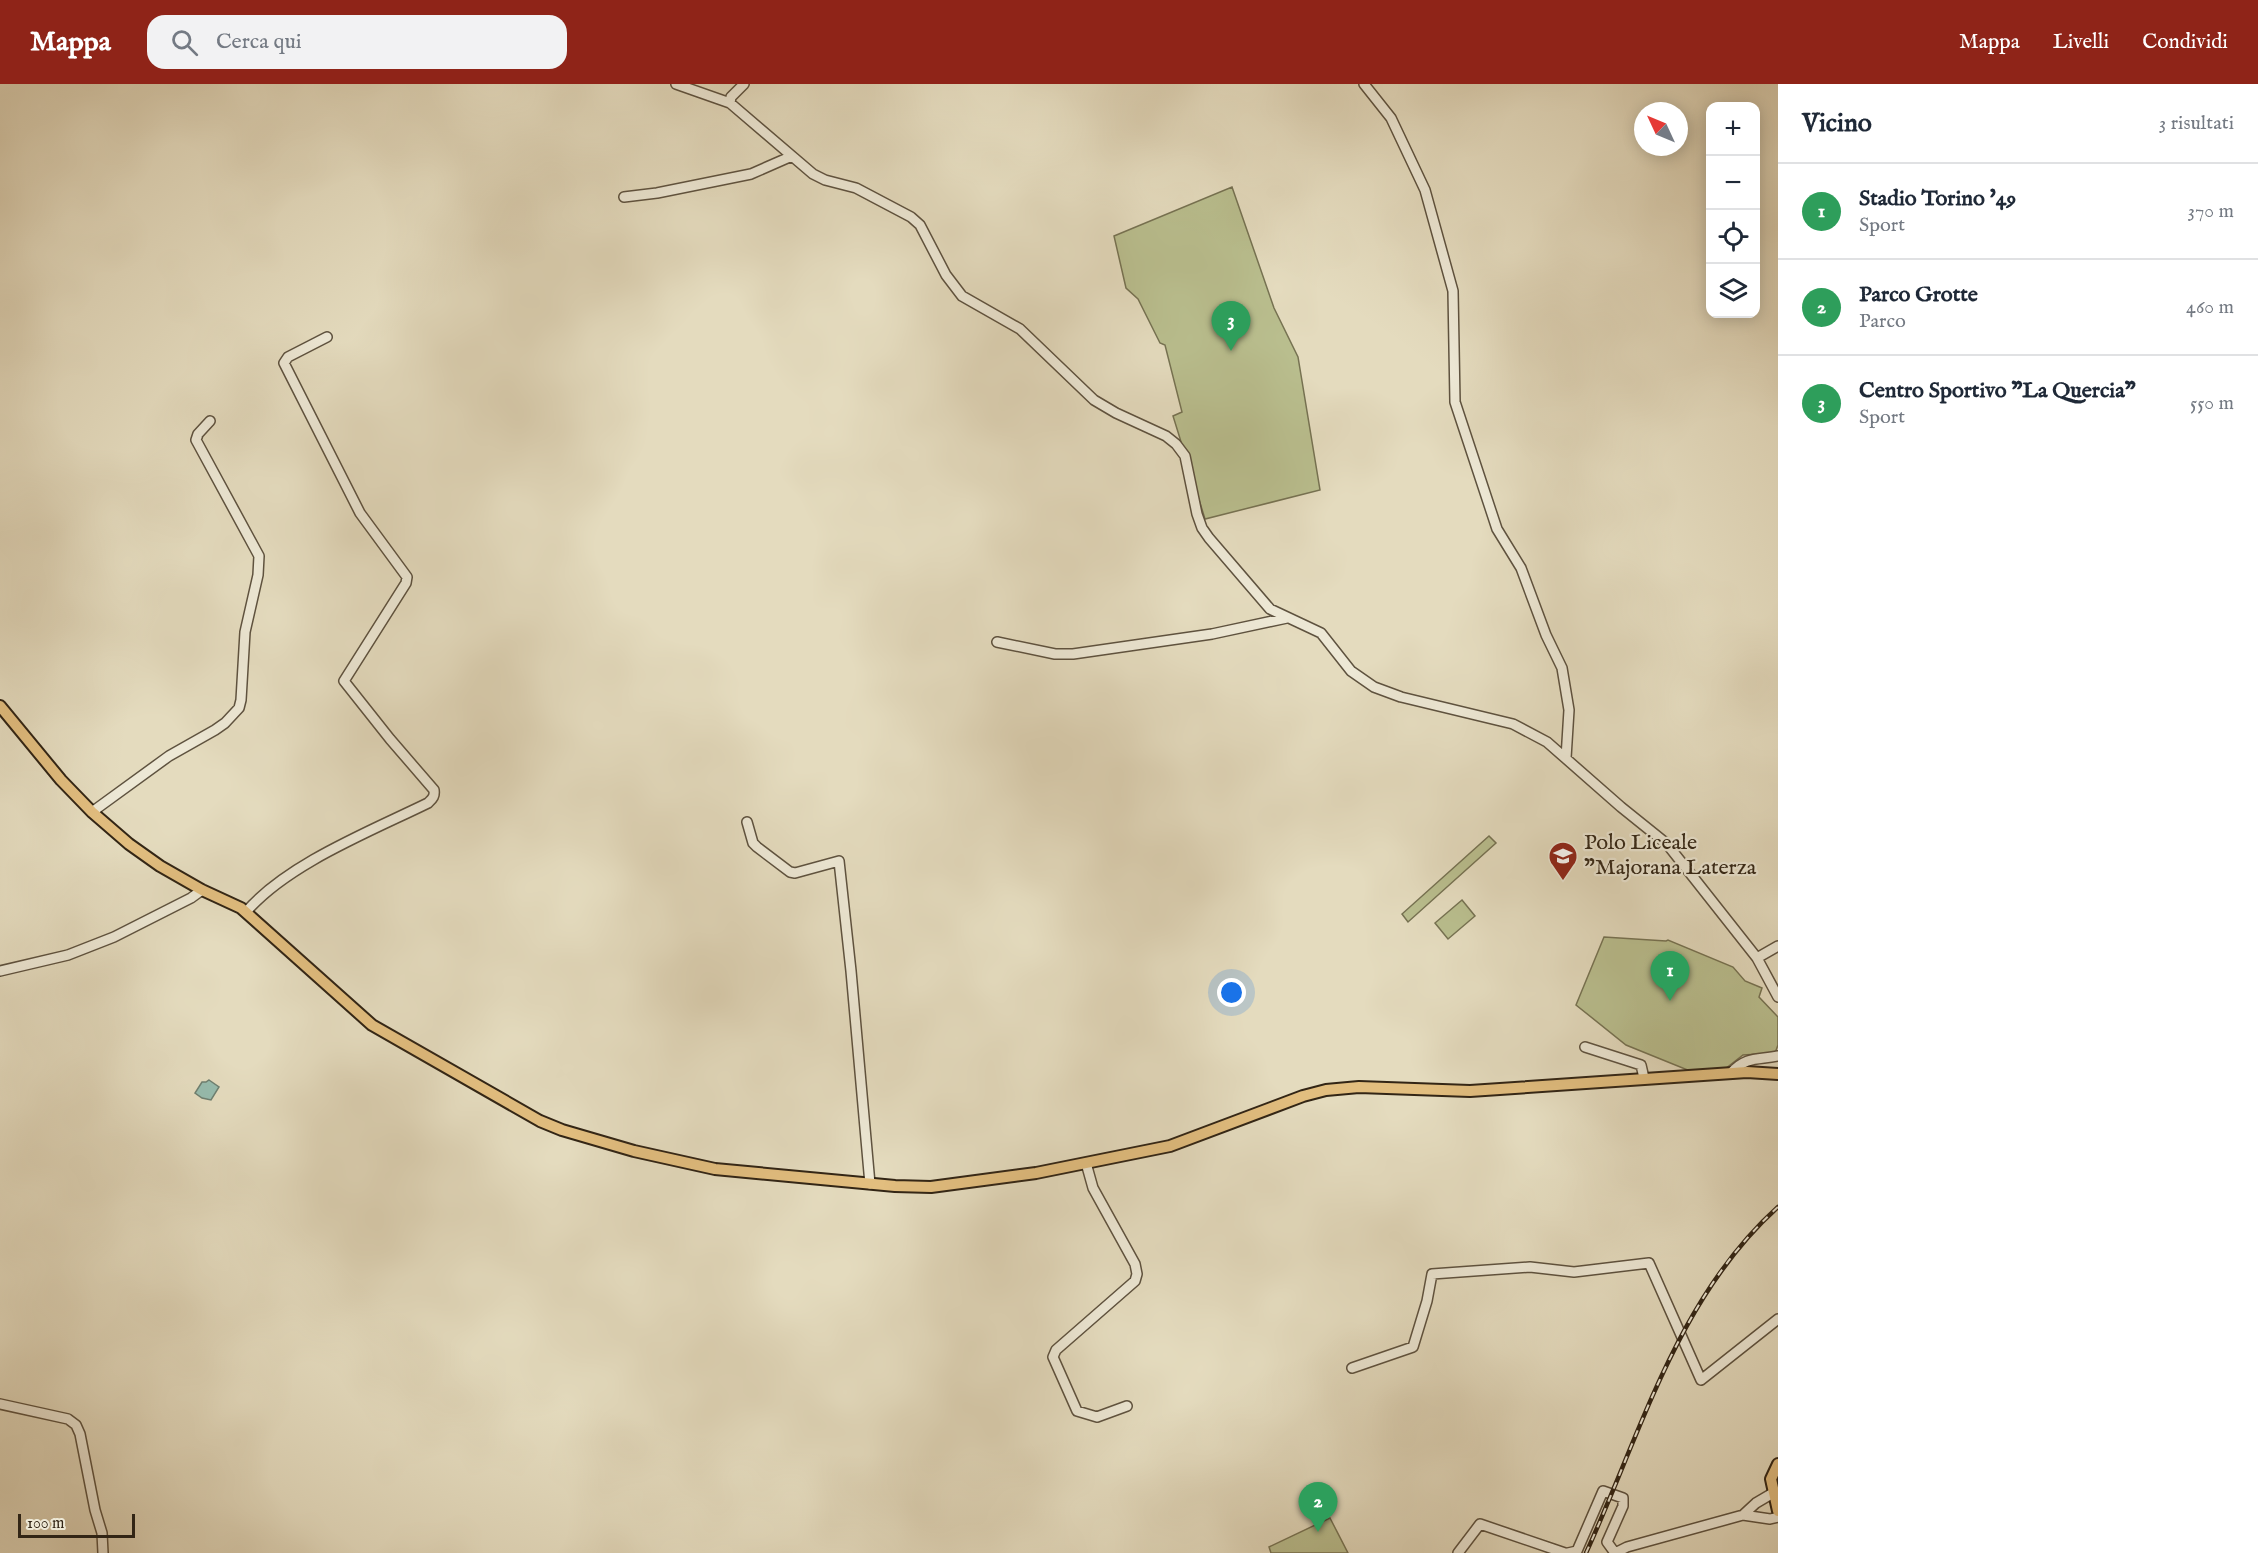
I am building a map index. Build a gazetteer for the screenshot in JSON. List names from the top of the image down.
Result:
{
  "places": {
    "school or university": ["Polo Liceale \"Majorana Laterza"]
  },
  "scale_bar": "100 m",
  "north": "top left",
  "page": {
    "header": "Mappa",
    "search": "Cerca qui",
    "nav": ["Mappa", "Livelli", "Condividi"],
    "heading": ["Vicino", "3 risultati"],
    "map_buttons": ["+", "−"],
    "list": [
      {
        "mark": "1",
        "name": "Stadio Torino '49",
        "note": "Sport",
        "value": "370 m"
      },
      {
        "mark": "2",
        "name": "Parco Grotte",
        "note": "Parco",
        "value": "460 m"
      },
      {
        "mark": "3",
        "name": "Centro Sportivo \"La Quercia\"",
        "note": "Sport",
        "value": "550 m"
      }
    ],
    "pins": ["3", "1", "2"],
    "scale": "100 m"
  }
}
